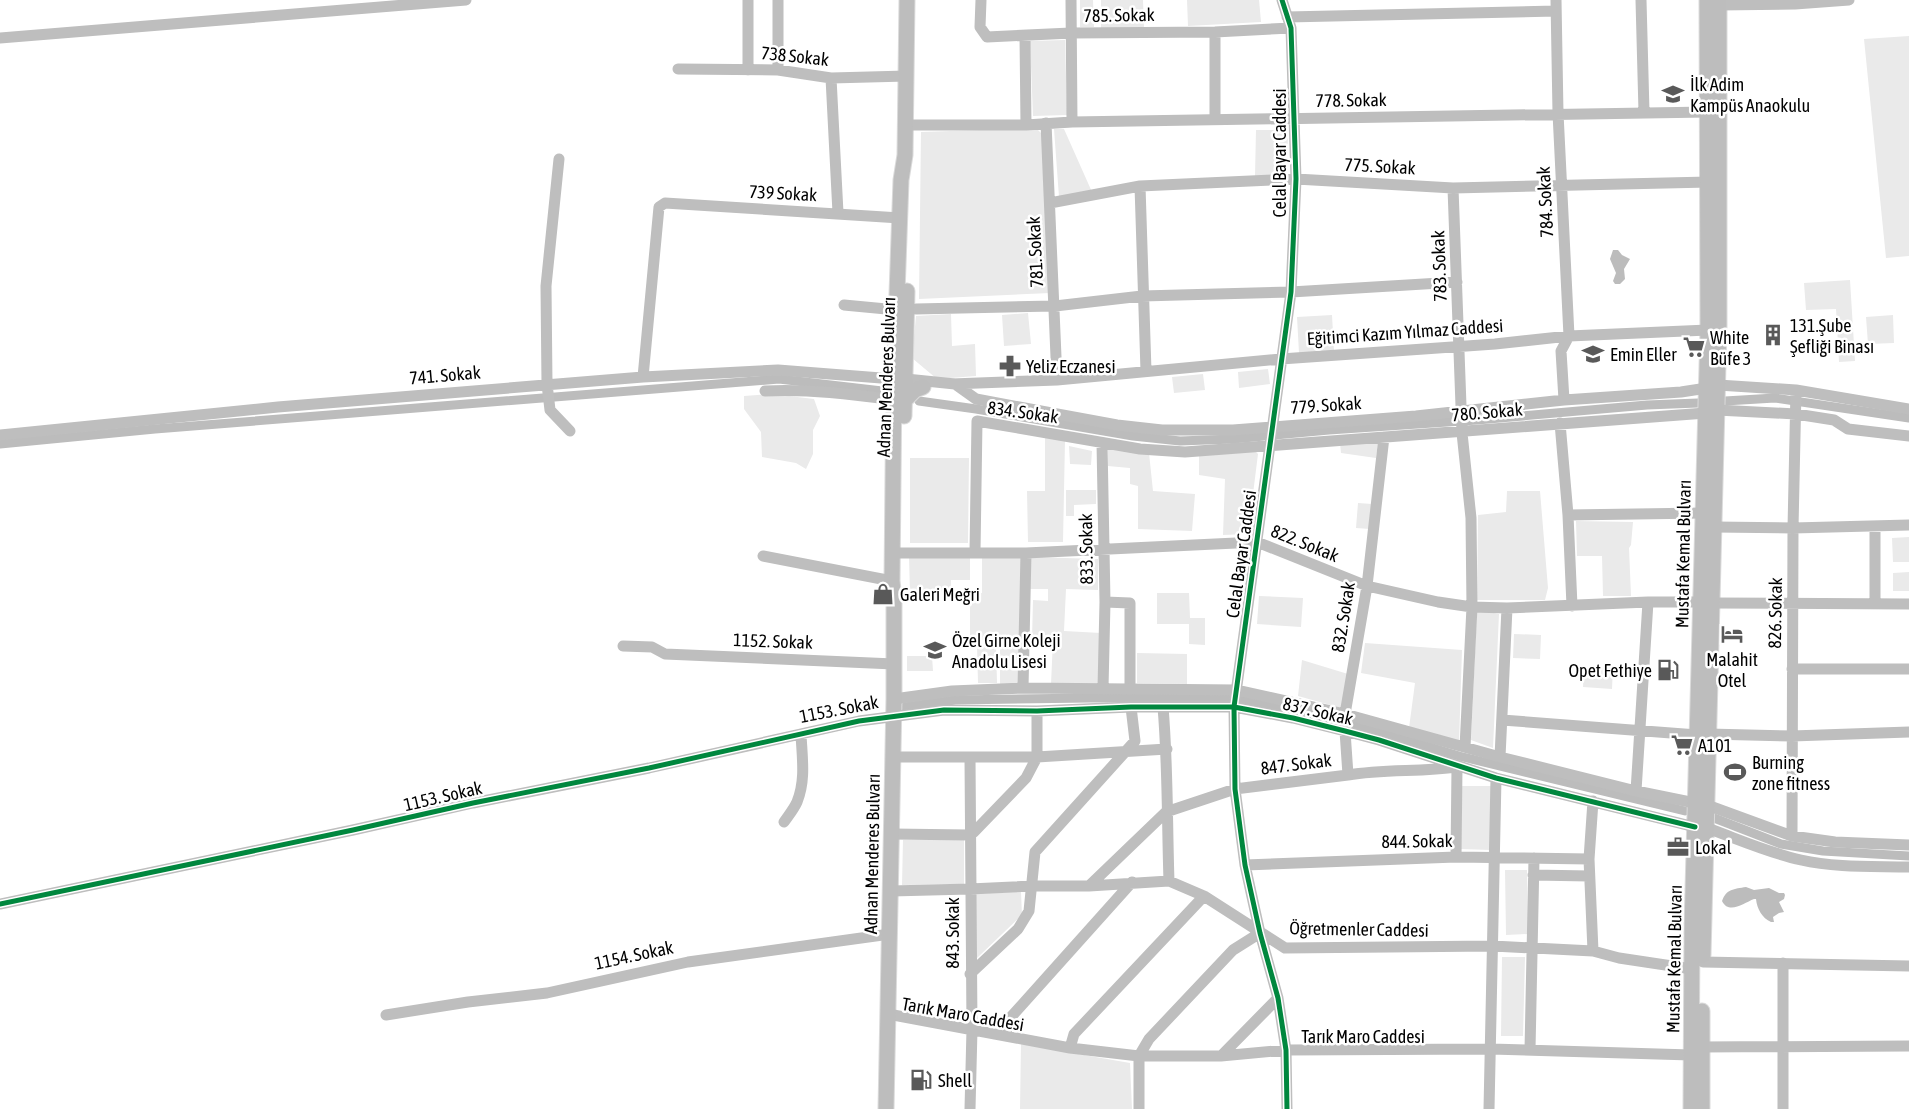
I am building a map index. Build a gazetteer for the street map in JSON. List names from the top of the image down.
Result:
{
  "streets": {
    "main road": ["Adnan Menderes Bulvarı", "Mustafa Kemal Bulvarı"],
    "street": [
      "785. Sokak",
      "738 Sokak",
      "778. Sokak",
      "Celal Bayar Caddesi",
      "775. Sokak",
      "739 Sokak",
      "784. Sokak",
      "781. Sokak",
      "783. Sokak",
      "Eğitimci Kazım Yılmaz Caddesi",
      "741. Sokak",
      "779. Sokak",
      "834. Sokak",
      "780. Sokak",
      "822. Sokak",
      "833. Sokak",
      "826. Sokak",
      "832. Sokak",
      "1152. Sokak",
      "1153. Sokak",
      "837. Sokak",
      "847. Sokak",
      "844. Sokak",
      "Öğretmenler Caddesi",
      "843. Sokak",
      "1154. Sokak",
      "Tarık Maro Caddesi"
    ]
  },
  "crossings": [
    ["785. Sokak", "Celal Bayar Caddesi"],
    ["785. Sokak", "784. Sokak"],
    ["738 Sokak", "Adnan Menderes Bulvarı"],
    ["778. Sokak", "Celal Bayar Caddesi"],
    ["778. Sokak", "784. Sokak"],
    ["778. Sokak", "781. Sokak"],
    ["778. Sokak", "Adnan Menderes Bulvarı"],
    ["778. Sokak", "Mustafa Kemal Bulvarı"],
    ["Celal Bayar Caddesi", "775. Sokak"],
    ["Celal Bayar Caddesi", "Eğitimci Kazım Yılmaz Caddesi"],
    ["Celal Bayar Caddesi", "779. Sokak"],
    ["Celal Bayar Caddesi", "780. Sokak"],
    ["Celal Bayar Caddesi", "822. Sokak"],
    ["Celal Bayar Caddesi", "837. Sokak"],
    ["Celal Bayar Caddesi", "847. Sokak"],
    ["Celal Bayar Caddesi", "844. Sokak"],
    ["Celal Bayar Caddesi", "Öğretmenler Caddesi"],
    ["Celal Bayar Caddesi", "Tarık Maro Caddesi"],
    ["775. Sokak", "784. Sokak"],
    ["775. Sokak", "781. Sokak"],
    ["775. Sokak", "783. Sokak"],
    ["775. Sokak", "Mustafa Kemal Bulvarı"],
    ["739 Sokak", "741. Sokak"],
    ["739 Sokak", "Adnan Menderes Bulvarı"],
    ["784. Sokak", "Eğitimci Kazım Yılmaz Caddesi"],
    ["784. Sokak", "779. Sokak"],
    ["781. Sokak", "Eğitimci Kazım Yılmaz Caddesi"],
    ["783. Sokak", "Eğitimci Kazım Yılmaz Caddesi"],
    ["783. Sokak", "779. Sokak"],
    ["783. Sokak", "780. Sokak"],
    ["783. Sokak", "822. Sokak"],
    ["783. Sokak", "837. Sokak"],
    ["Eğitimci Kazım Yılmaz Caddesi", "741. Sokak"],
    ["Eğitimci Kazım Yılmaz Caddesi", "Adnan Menderes Bulvarı"],
    ["Eğitimci Kazım Yılmaz Caddesi", "779. Sokak"],
    ["Eğitimci Kazım Yılmaz Caddesi", "Mustafa Kemal Bulvarı"],
    ["741. Sokak", "Adnan Menderes Bulvarı"],
    ["Adnan Menderes Bulvarı", "822. Sokak"],
    ["Adnan Menderes Bulvarı", "1152. Sokak"],
    ["Adnan Menderes Bulvarı", "1153. Sokak"],
    ["Adnan Menderes Bulvarı", "837. Sokak"],
    ["Adnan Menderes Bulvarı", "Öğretmenler Caddesi"],
    ["Adnan Menderes Bulvarı", "1154. Sokak"],
    ["Adnan Menderes Bulvarı", "Tarık Maro Caddesi"],
    ["779. Sokak", "Mustafa Kemal Bulvarı"],
    ["779. Sokak", "826. Sokak"],
    ["834. Sokak", "780. Sokak"],
    ["834. Sokak", "822. Sokak"],
    ["834. Sokak", "833. Sokak"],
    ["780. Sokak", "833. Sokak"],
    ["780. Sokak", "Mustafa Kemal Bulvarı"],
    ["780. Sokak", "826. Sokak"],
    ["780. Sokak", "832. Sokak"],
    ["822. Sokak", "833. Sokak"],
    ["822. Sokak", "Mustafa Kemal Bulvarı"],
    ["822. Sokak", "826. Sokak"],
    ["822. Sokak", "832. Sokak"],
    ["833. Sokak", "837. Sokak"],
    ["Mustafa Kemal Bulvarı", "837. Sokak"],
    ["Mustafa Kemal Bulvarı", "Öğretmenler Caddesi"],
    ["Mustafa Kemal Bulvarı", "Tarık Maro Caddesi"],
    ["826. Sokak", "837. Sokak"],
    ["832. Sokak", "837. Sokak"],
    ["1153. Sokak", "837. Sokak"],
    ["837. Sokak", "847. Sokak"],
    ["847. Sokak", "Öğretmenler Caddesi"],
    ["Öğretmenler Caddesi", "843. Sokak"],
    ["843. Sokak", "Tarık Maro Caddesi"]
  ],
  "places": {
    "school or university": ["İlk Adim Kampüs Anaokulu", "Emin Eller", "Özel Girne Koleji Anadolu Lisesi"],
    "building": ["131.Şube Şefliği Binası"],
    "supermarket": ["White Büfe 3", "A101"],
    "pharmacy": ["Yeliz Eczanesi"],
    "shop": ["Galeri Meğri"],
    "hotel": ["Malahit Otel"],
    "fuel station": ["Opet Fethiye", "Shell"],
    "sports": ["Burning zone fitness"],
    "office": ["Lokal"]
  }
}
